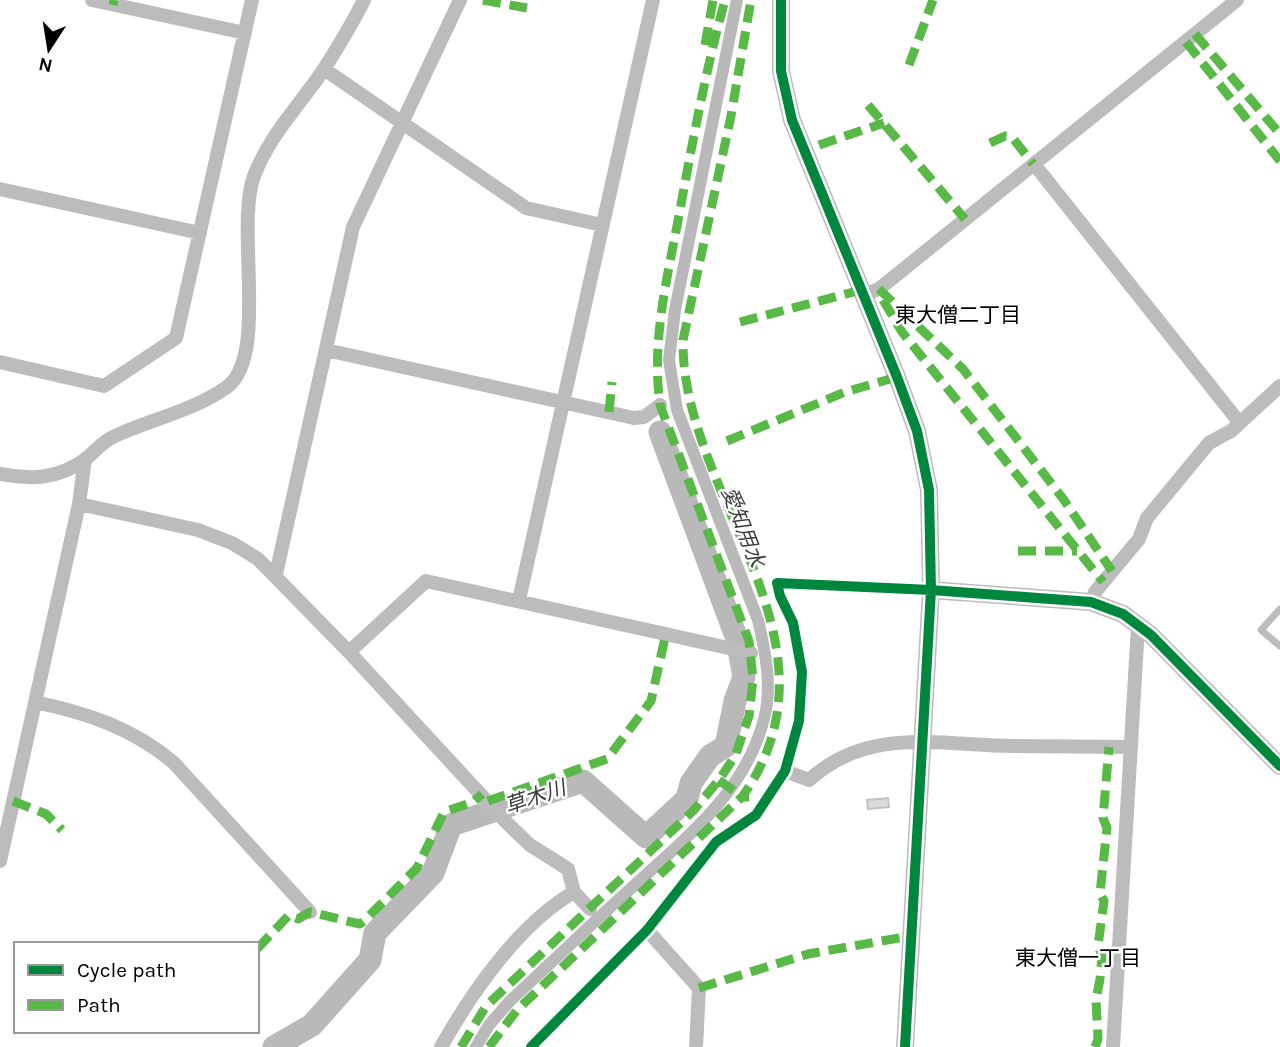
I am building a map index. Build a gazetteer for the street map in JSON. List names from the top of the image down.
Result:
{
  "districts": ["東大僧二丁目", "東大僧一丁目"],
  "water": ["愛知用水", "草木川"],
  "legend": ["Cycle path", "Path"],
  "north": "bottom"
}
